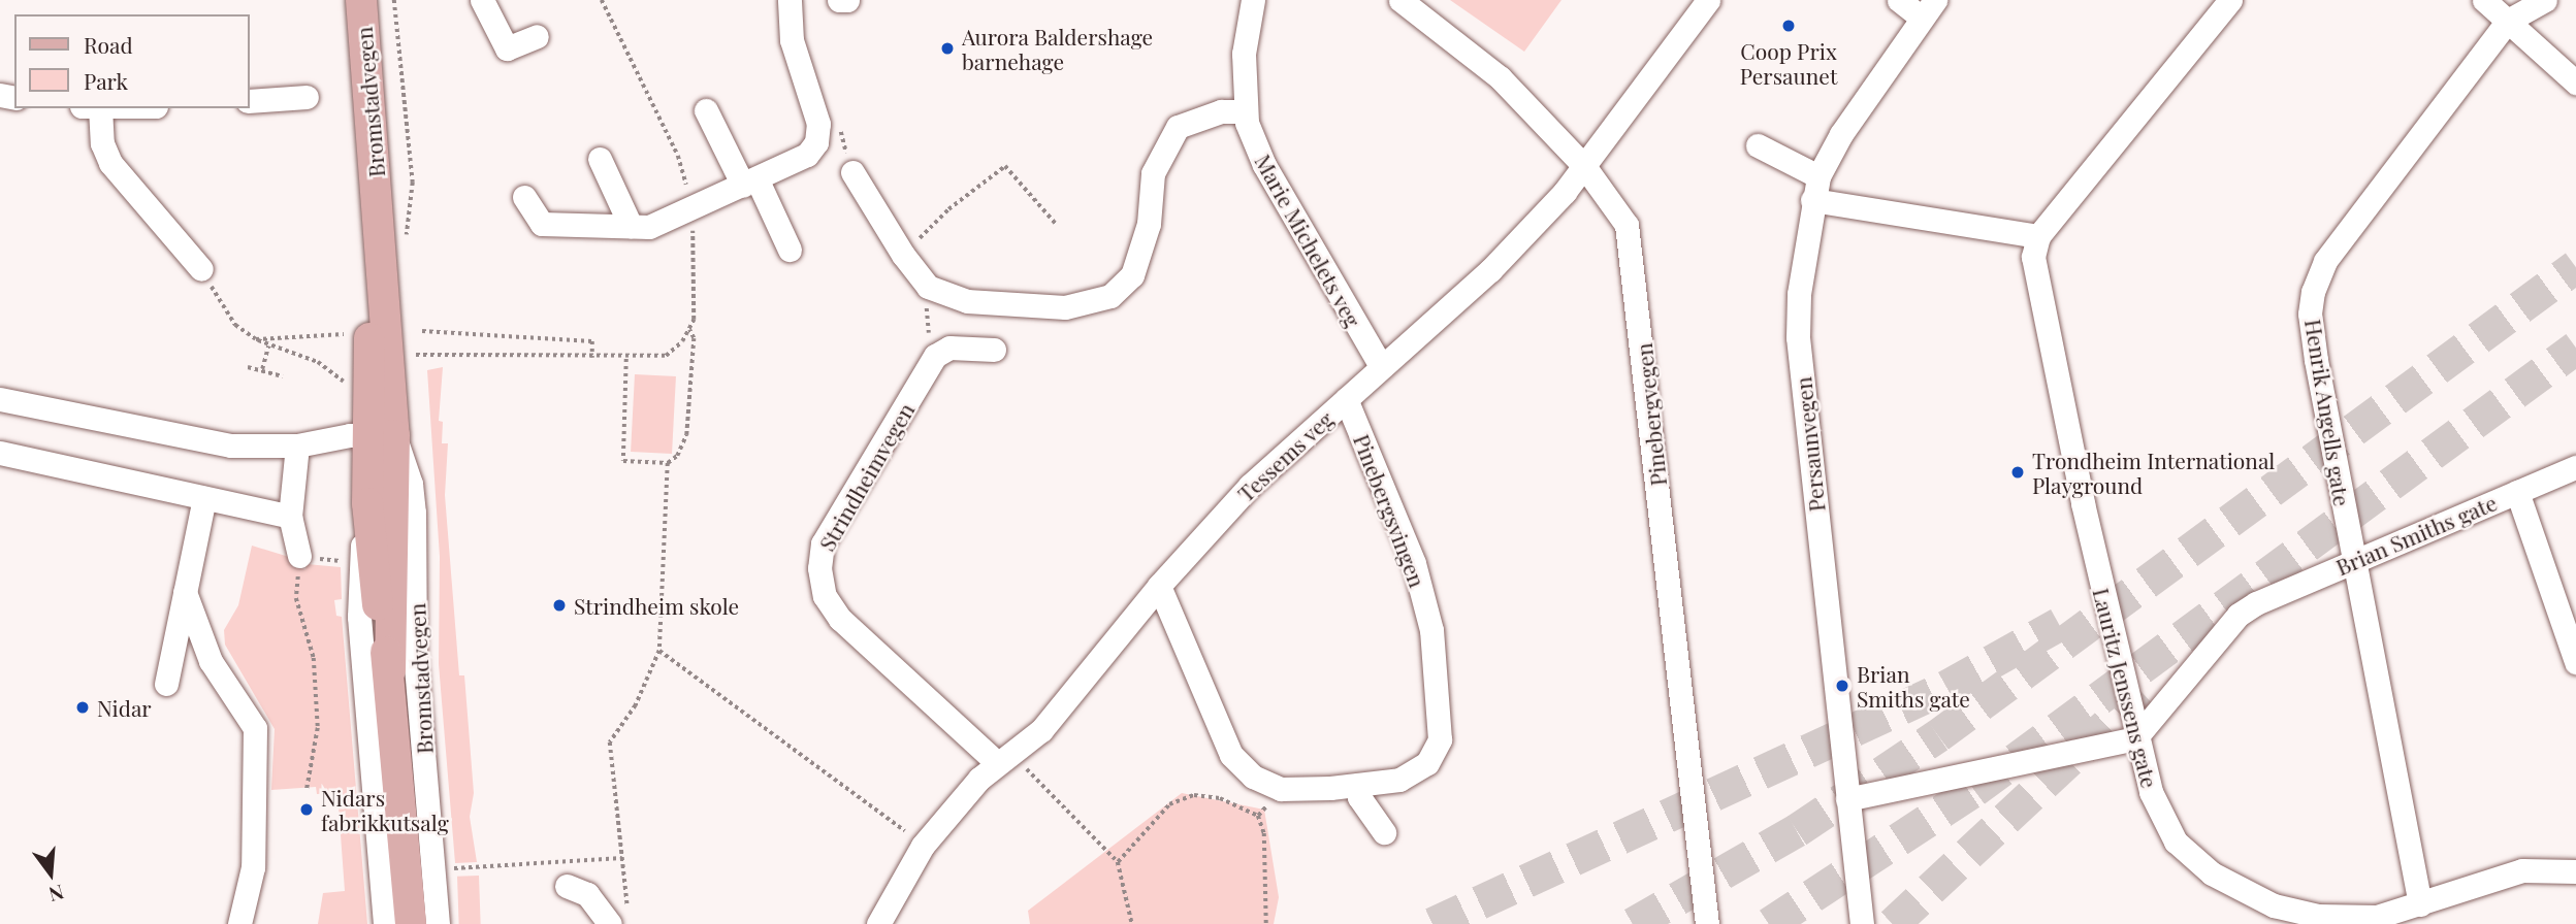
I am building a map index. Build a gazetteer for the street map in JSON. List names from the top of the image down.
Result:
{
  "streets": {
    "main road": ["Bromstadvegen"],
    "street": [
      "Marie Michelets veg",
      "Henrik Angells gate",
      "Pinebergvegen",
      "Persaunvegen",
      "Tessems veg",
      "Strindheimvegen",
      "Pinebergsvingen",
      "Brian Smiths gate",
      "Lauritz Jenssens gate"
    ]
  },
  "crossings": [
    ["Marie Michelets veg", "Tessems veg"],
    ["Henrik Angells gate", "Brian Smiths gate"],
    ["Henrik Angells gate", "Lauritz Jenssens gate"],
    ["Pinebergvegen", "Tessems veg"],
    ["Tessems veg", "Strindheimvegen"],
    ["Tessems veg", "Pinebergsvingen"],
    ["Brian Smiths gate", "Lauritz Jenssens gate"]
  ],
  "places": [
    "Coop Prix Persaunet",
    "Aurora Baldershage barnehage",
    "Trondheim International Playground",
    "Strindheim skole",
    "Brian Smiths gate",
    "Nidar",
    "Nidars fabrikkutsalg"
  ],
  "legend": ["Road", "Park"],
  "north": "bottom"
}
